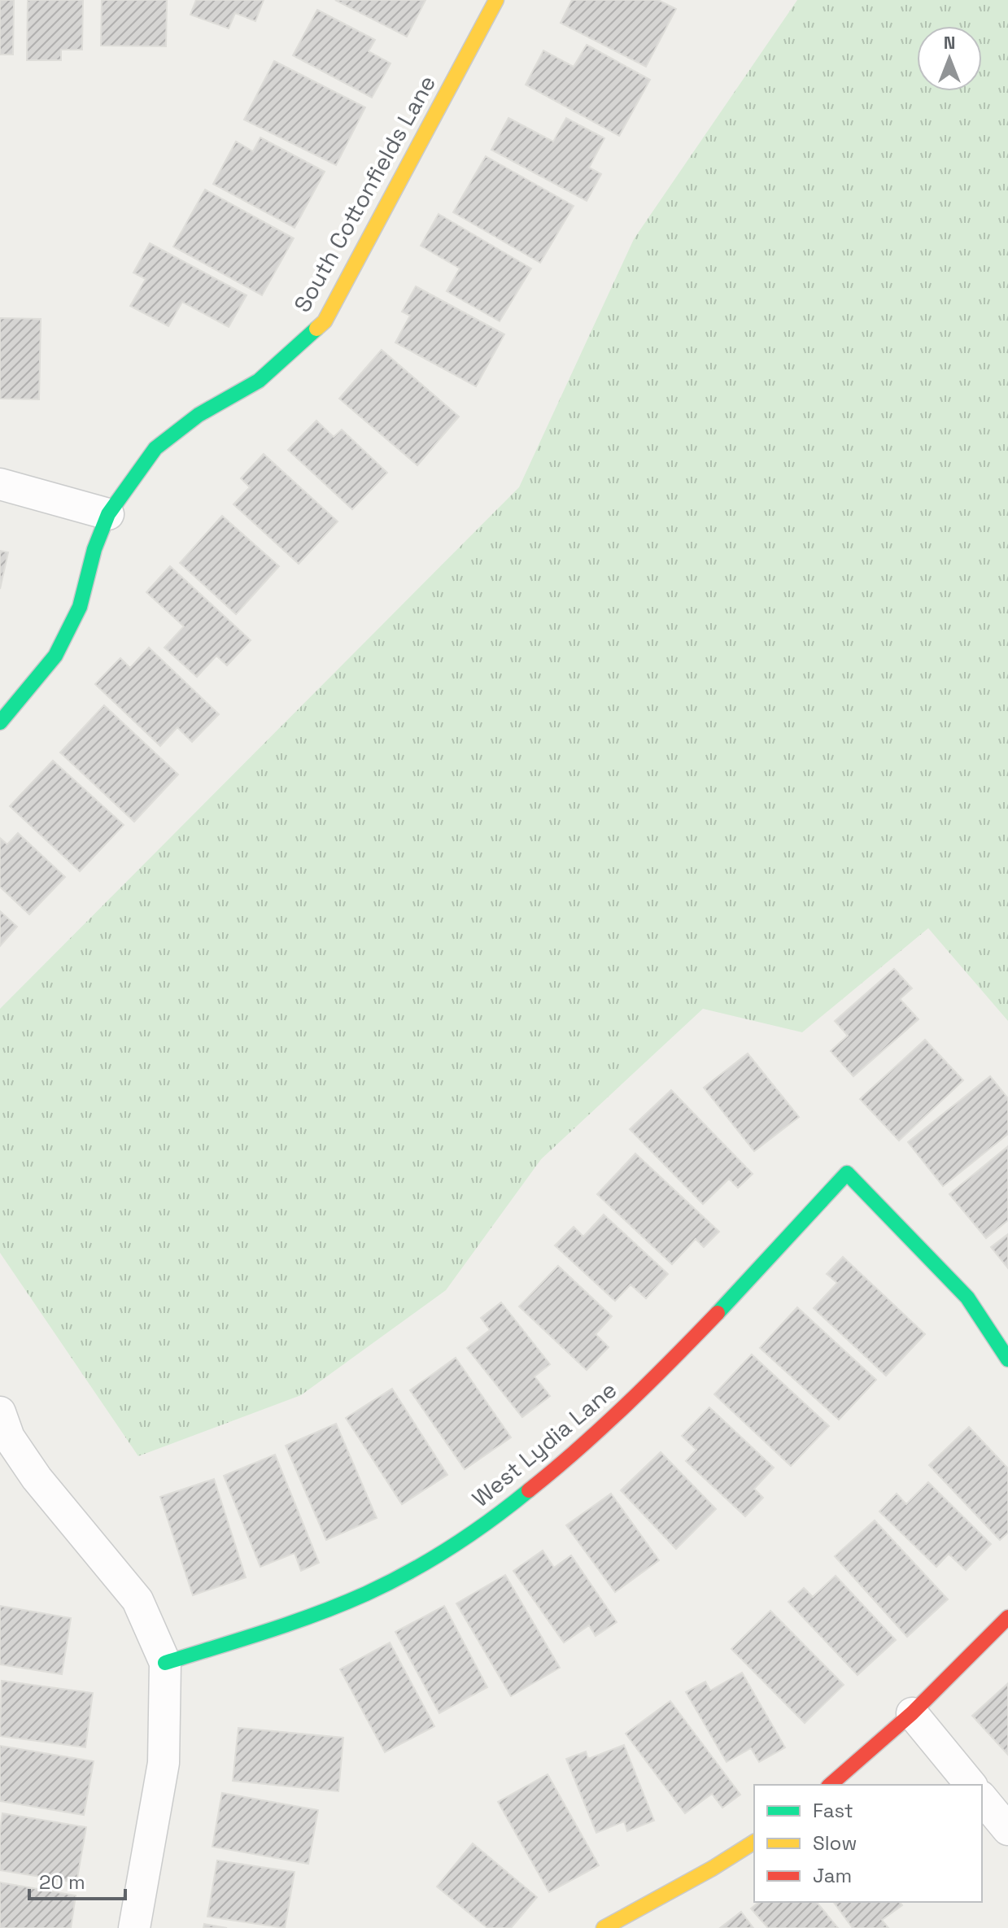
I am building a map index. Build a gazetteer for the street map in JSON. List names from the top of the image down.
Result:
{
  "streets": {
    "street": ["South Cottonfields Lane", "West Lydia Lane"]
  },
  "legend": ["Fast", "Slow", "Jam"],
  "scale_bar": "20 m",
  "north": "top"
}
